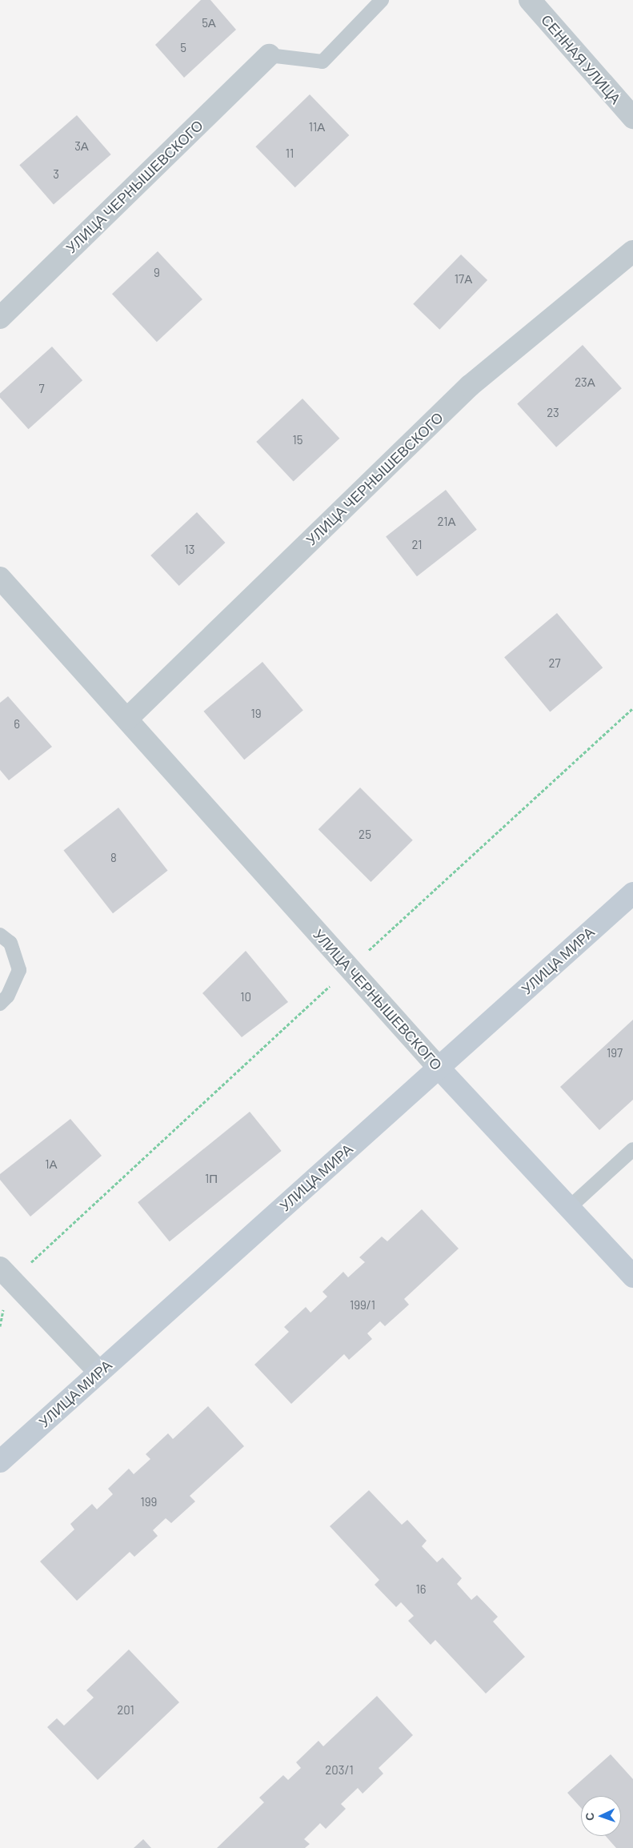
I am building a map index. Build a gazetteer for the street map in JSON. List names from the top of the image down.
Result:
{
  "streets": {
    "street": ["СЕННАЯ УЛИЦА", "УЛИЦА ЧЕРНЫШЕВСКОГО", "УЛИЦА МИРА"]
  },
  "crossings": [
    ["УЛИЦА ЧЕРНЫШЕВСКОГО", "УЛИЦА МИРА"]
  ],
  "house_numbers": [
    "5А",
    "5",
    "11А",
    "3А",
    "11",
    "3",
    "9",
    "17А",
    "23А",
    "7",
    "23",
    "15",
    "21А",
    "21",
    "13",
    "27",
    "19",
    "6",
    "25",
    "8",
    "10",
    "197",
    "1А",
    "1П",
    "199/1",
    "199",
    "16",
    "201",
    "203/1"
  ],
  "north": "left"
}
